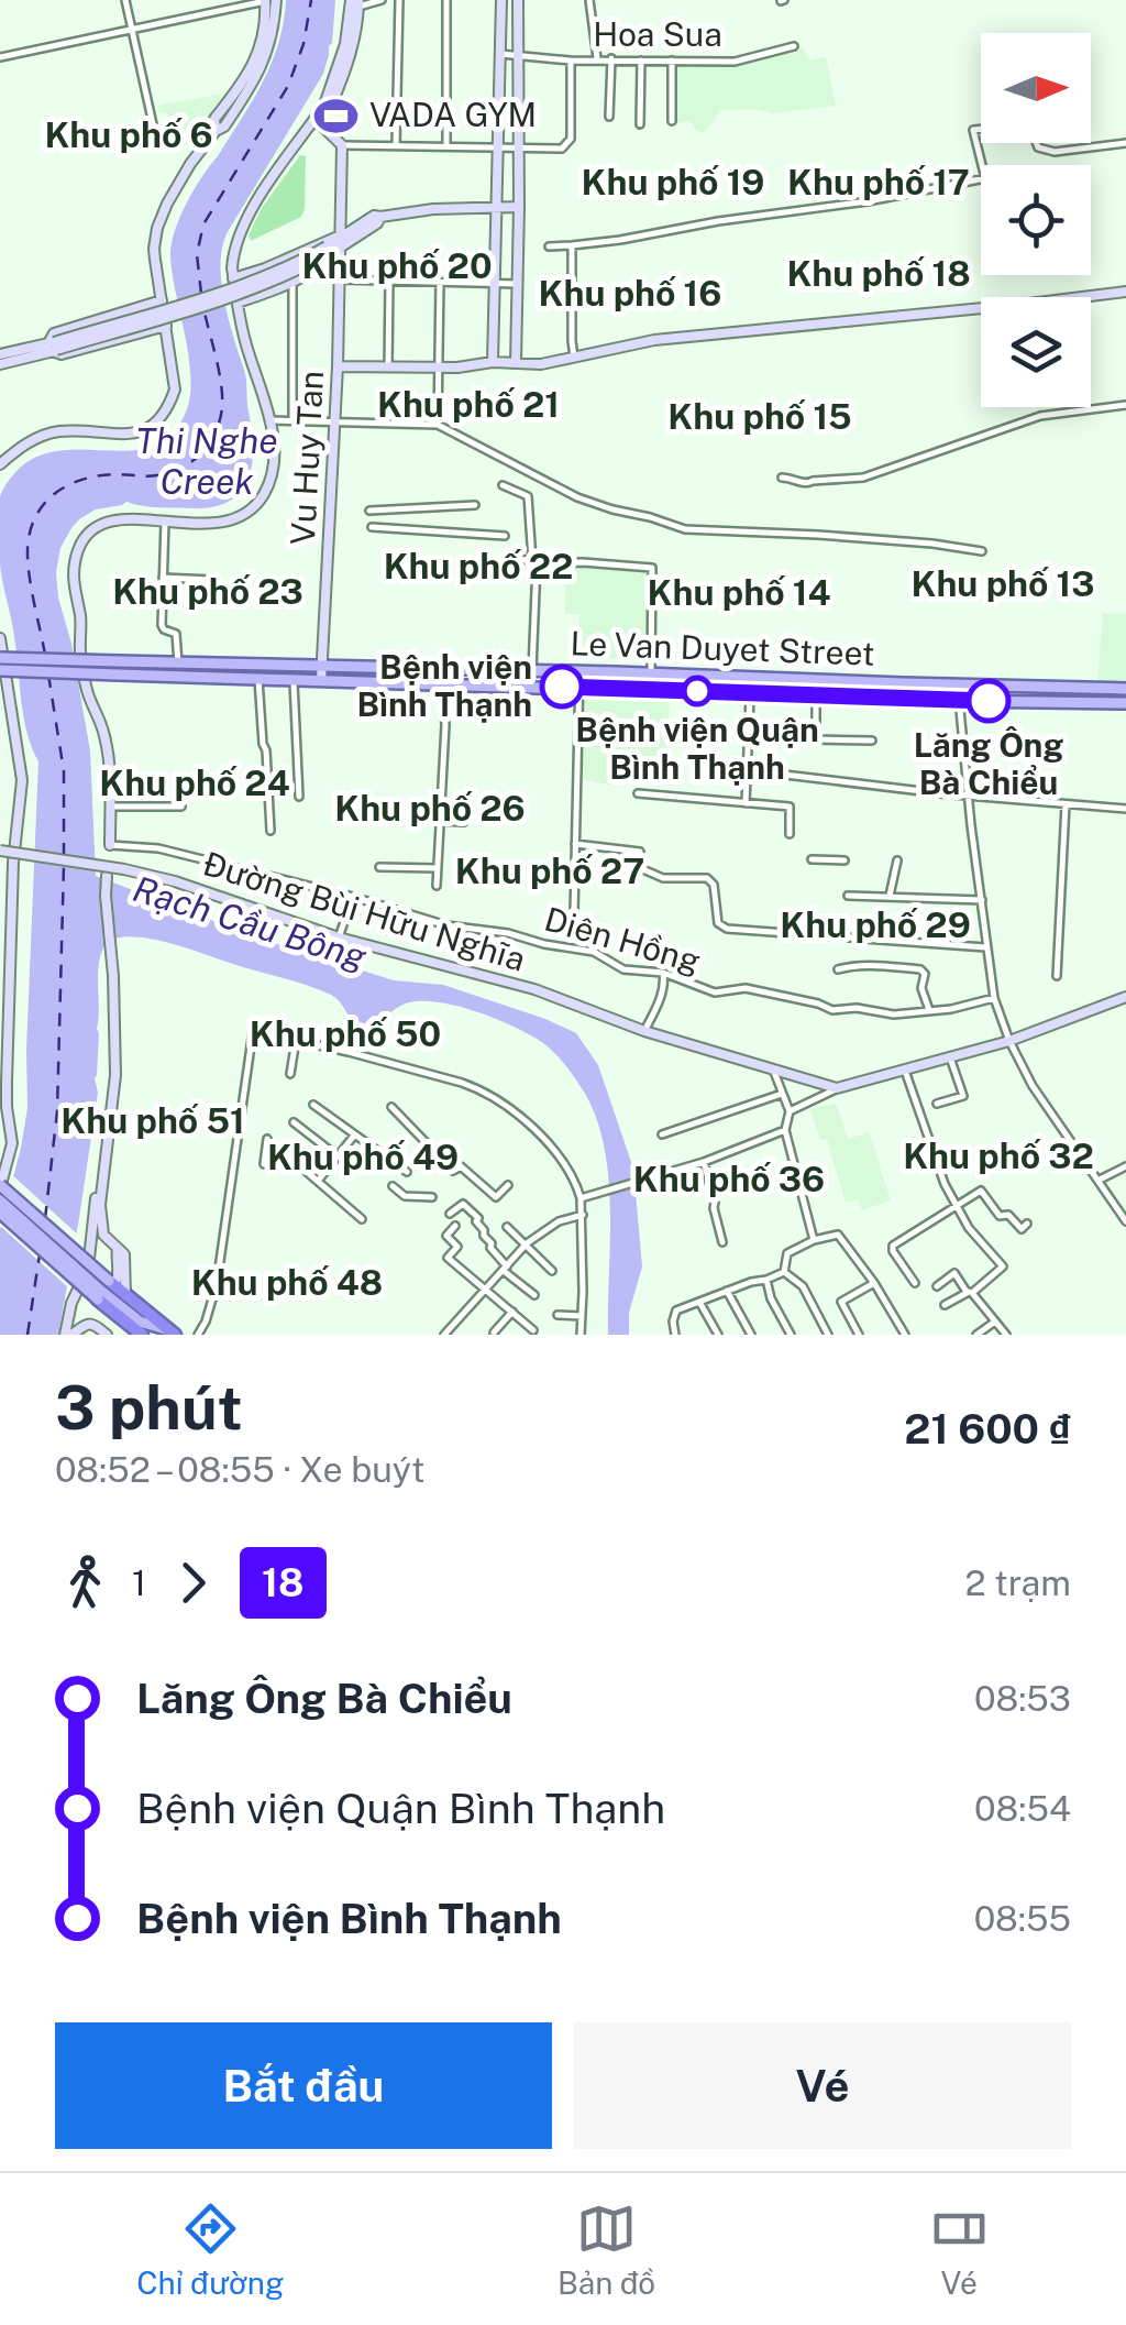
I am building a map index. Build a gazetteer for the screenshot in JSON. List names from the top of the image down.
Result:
{
  "streets": {
    "main road": ["Le Van Duyet Street"],
    "street": [
      "Hoa Sua",
      "Vu Huy Tan",
      "Đường Bùi Hữu Nghĩa",
      "Diên Hồng"
    ]
  },
  "crossings": [
    ["Vu Huy Tan", "Le Van Duyet Street"]
  ],
  "districts": [
    "Khu phố 6",
    "Khu phố 19",
    "Khu phố 17",
    "Khu phố 20",
    "Khu phố 18",
    "Khu phố 16",
    "Khu phố 21",
    "Khu phố 15",
    "Khu phố 22",
    "Khu phố 13",
    "Khu phố 23",
    "Khu phố 14",
    "Khu phố 24",
    "Khu phố 26",
    "Khu phố 27",
    "Khu phố 29",
    "Khu phố 50",
    "Khu phố 51",
    "Khu phố 32",
    "Khu phố 49",
    "Khu phố 36",
    "Khu phố 48"
  ],
  "water": ["Thi Nghe Creek", "Rạch Cầu Bông"],
  "places": {
    "sports": ["VADA GYM"],
    "other": ["Bệnh viện Bình Thạnh", "Bệnh viện Quận Bình Thạnh", "Lăng Ông Bà Chiểu"]
  },
  "lines": ["bus line 18"],
  "north": "right",
  "page": {
    "heading": ["3 phút", "08:52 – 08:55 · Xe buýt", "21 600 ₫"],
    "legs": ["1", "18", "2 trạm"],
    "list": [
      {
        "name": "Lăng Ông Bà Chiểu",
        "value": "08:53"
      },
      {
        "name": "Bệnh viện Quận Bình Thạnh",
        "value": "08:54"
      },
      {
        "name": "Bệnh viện Bình Thạnh",
        "value": "08:55"
      }
    ],
    "buttons": ["Bắt đầu", "Vé"],
    "tabs": ["Chỉ đường", "Bản đồ", "Vé"]
  }
}
